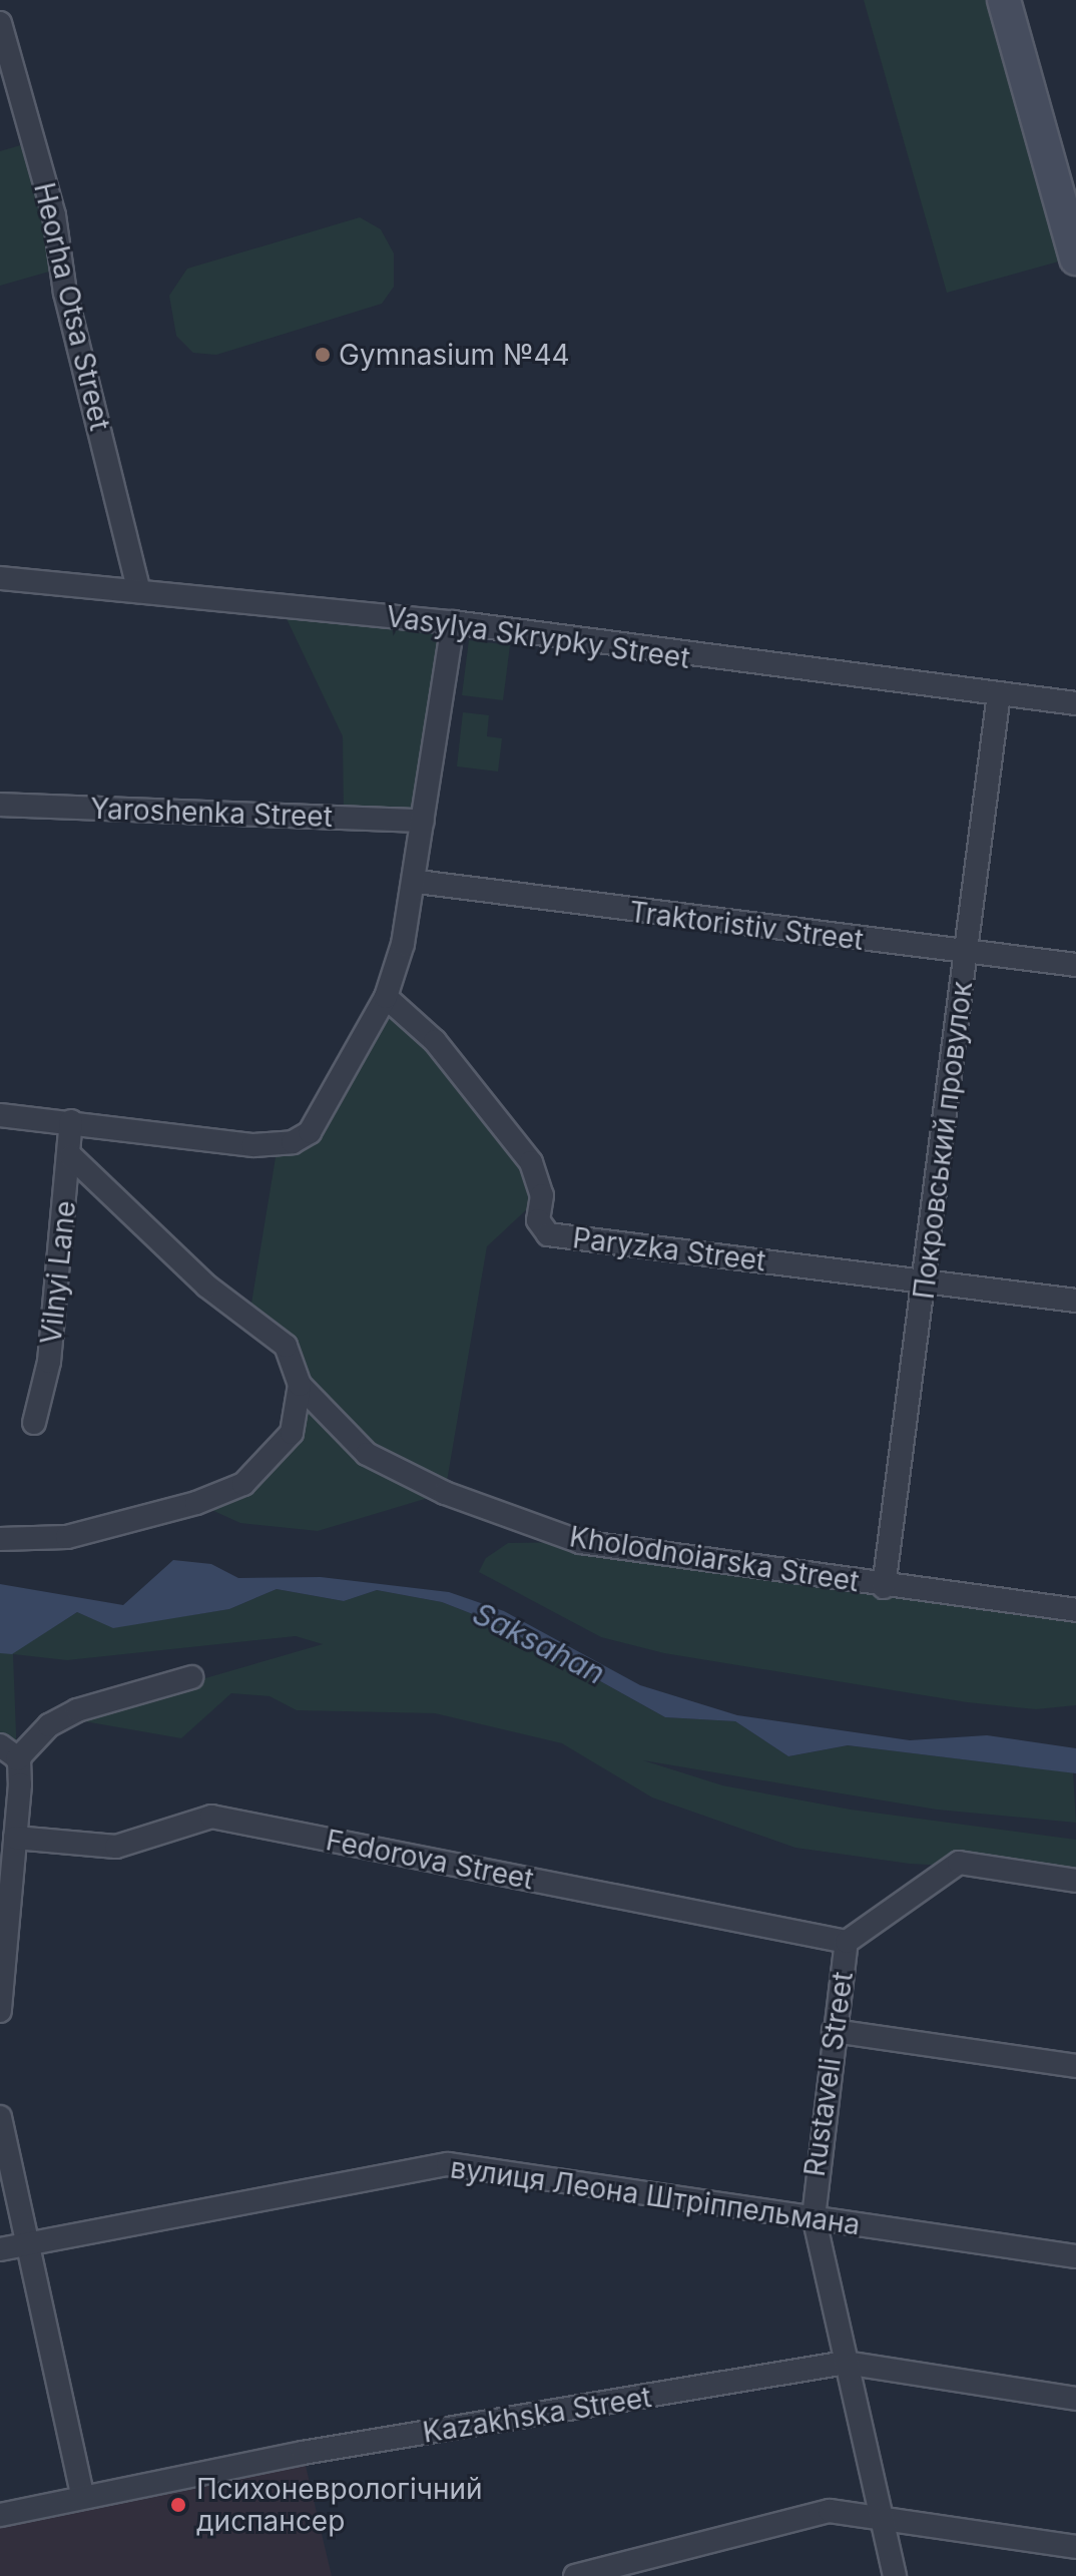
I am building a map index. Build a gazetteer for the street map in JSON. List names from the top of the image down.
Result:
{
  "streets": {
    "street": [
      "Heorha Otsa Street",
      "Vasylya Skrypky Street",
      "Yaroshenka Street",
      "Traktoristiv Street",
      "Покровський провулок",
      "Paryzka Street",
      "Vilnyi Lane",
      "Kholodnoiarska Street",
      "Fedorova Street",
      "Rustaveli Street",
      "вулиця Леона Штріппельмана",
      "Kazakhska Street"
    ]
  },
  "crossings": [
    ["Heorha Otsa Street", "Vasylya Skrypky Street"],
    ["Vasylya Skrypky Street", "Покровський провулок"],
    ["Traktoristiv Street", "Покровський провулок"],
    ["Покровський провулок", "Paryzka Street"],
    ["Покровський провулок", "Kholodnoiarska Street"],
    ["Fedorova Street", "Rustaveli Street"],
    ["Rustaveli Street", "вулиця Леона Штріппельмана"],
    ["Rustaveli Street", "Kazakhska Street"]
  ],
  "water": ["Saksahan"],
  "places": ["Gymnasium №44", "Психоневрологічний диспансер"]
}
